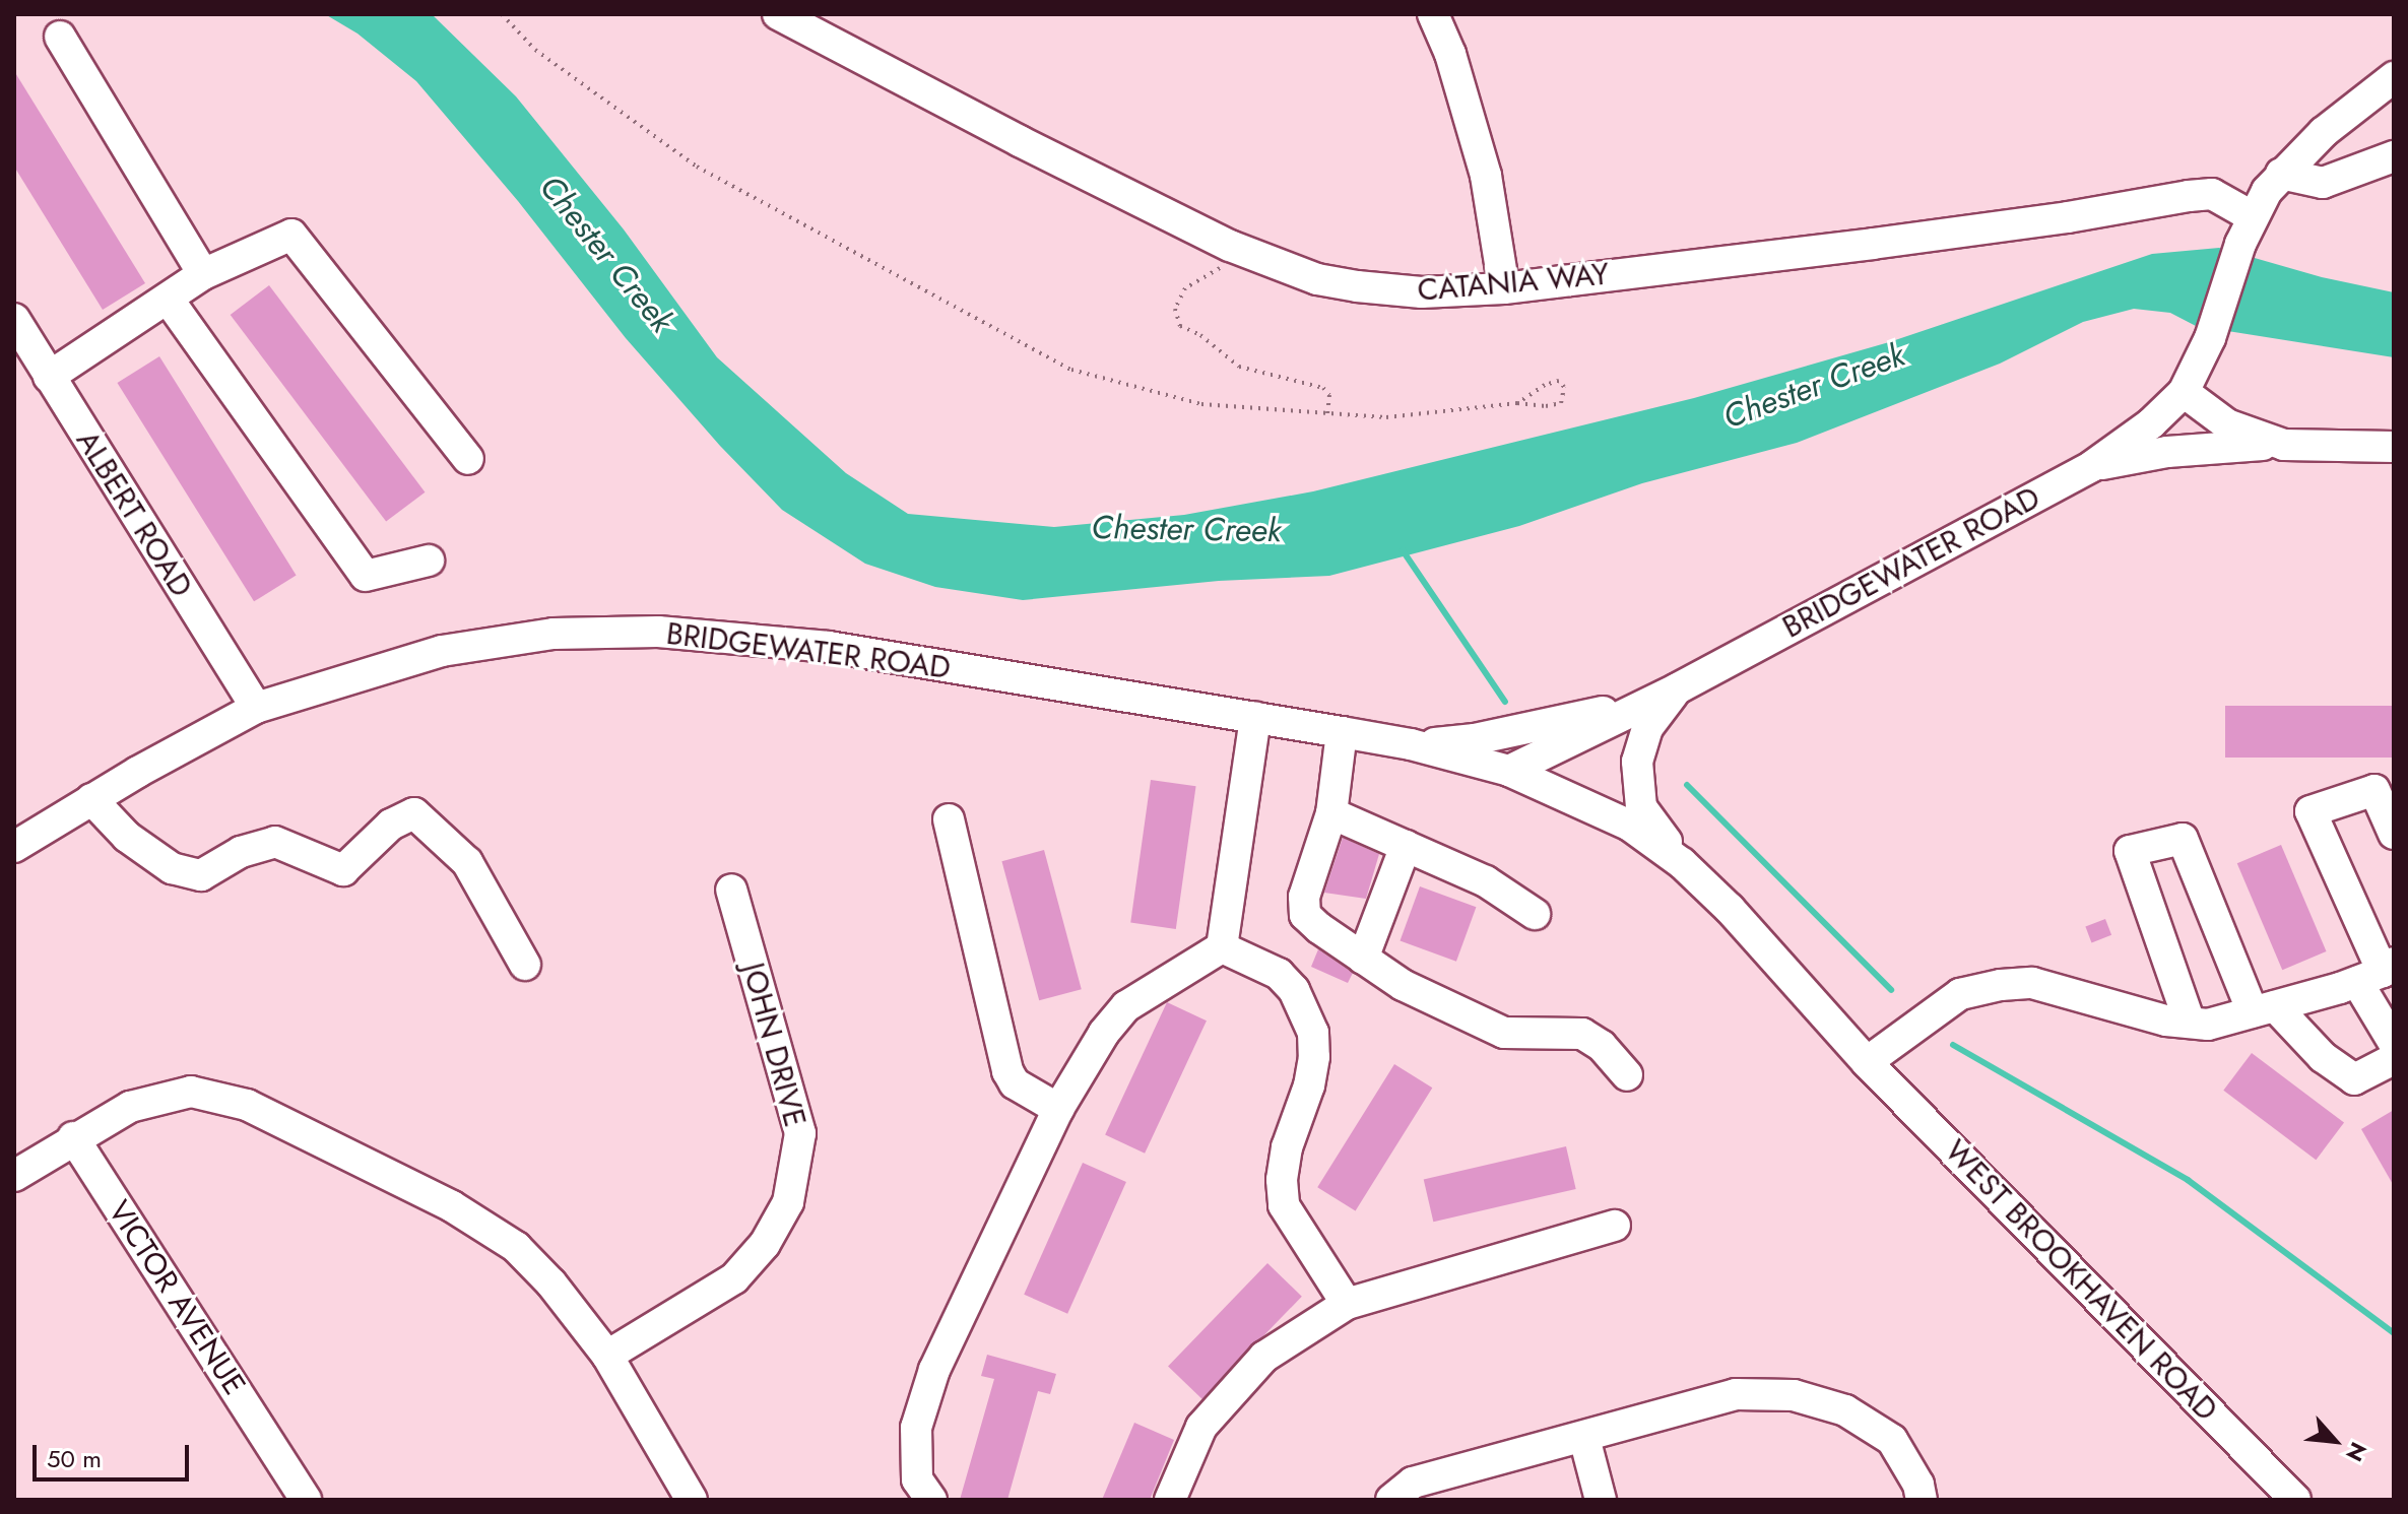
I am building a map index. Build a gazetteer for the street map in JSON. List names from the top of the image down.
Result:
{
  "streets": {
    "street": [
      "CATANIA WAY",
      "ALBERT ROAD",
      "BRIDGEWATER ROAD",
      "JOHN DRIVE",
      "WEST BROOKHAVEN ROAD",
      "VICTOR AVENUE"
    ]
  },
  "crossings": [
    ["CATANIA WAY", "BRIDGEWATER ROAD"],
    ["ALBERT ROAD", "BRIDGEWATER ROAD"],
    ["BRIDGEWATER ROAD", "WEST BROOKHAVEN ROAD"]
  ],
  "water": ["Chester Creek"],
  "scale_bar": "50 m",
  "north": "bottom right"
}
